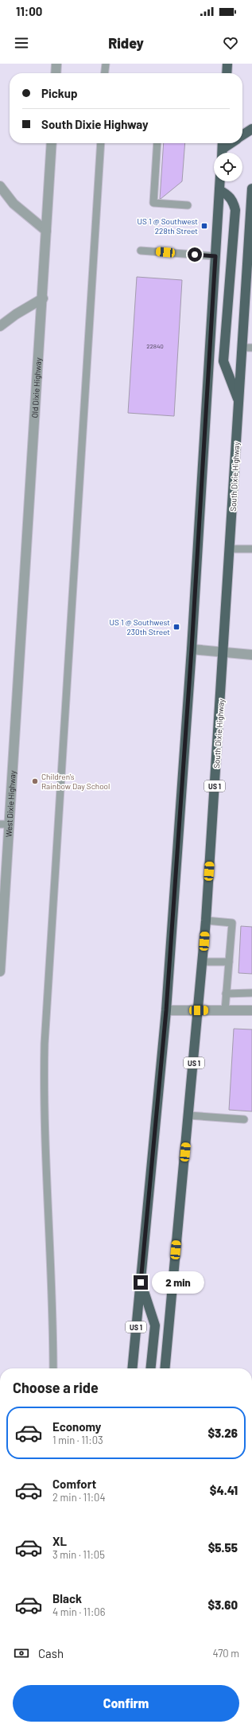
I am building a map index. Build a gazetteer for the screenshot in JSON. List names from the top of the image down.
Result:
{
  "streets": {
    "highway": ["South Dixie Highway", "US 1"],
    "street": ["Old Dixie Highway", "West Dixie Highway"]
  },
  "crossings": [
    ["Old Dixie Highway", "West Dixie Highway"]
  ],
  "places": {
    "transit": ["US 1 @ Southwest 228th Street", "US 1 @ Southwest 230th Street"],
    "other": ["Children's Rainbow Day School"]
  },
  "house_numbers": ["22840"],
  "page": {
    "status": "11:00",
    "header": "Ridey",
    "banner": ["Pickup", "South Dixie Highway"],
    "bubble": "2 min",
    "heading": "Choose a ride",
    "list": [
      {
        "name": "Economy",
        "note": "1 min · 11:03",
        "value": "$3.26"
      },
      {
        "name": "Comfort",
        "note": "2 min · 11:04",
        "value": "$4.41"
      },
      {
        "name": "XL",
        "note": "3 min · 11:05",
        "value": "$5.55"
      },
      {
        "name": "Black",
        "note": "4 min · 11:06",
        "value": "$3.60"
      }
    ],
    "pay": ["Cash", "470 m"],
    "buttons": "Confirm"
  }
}
